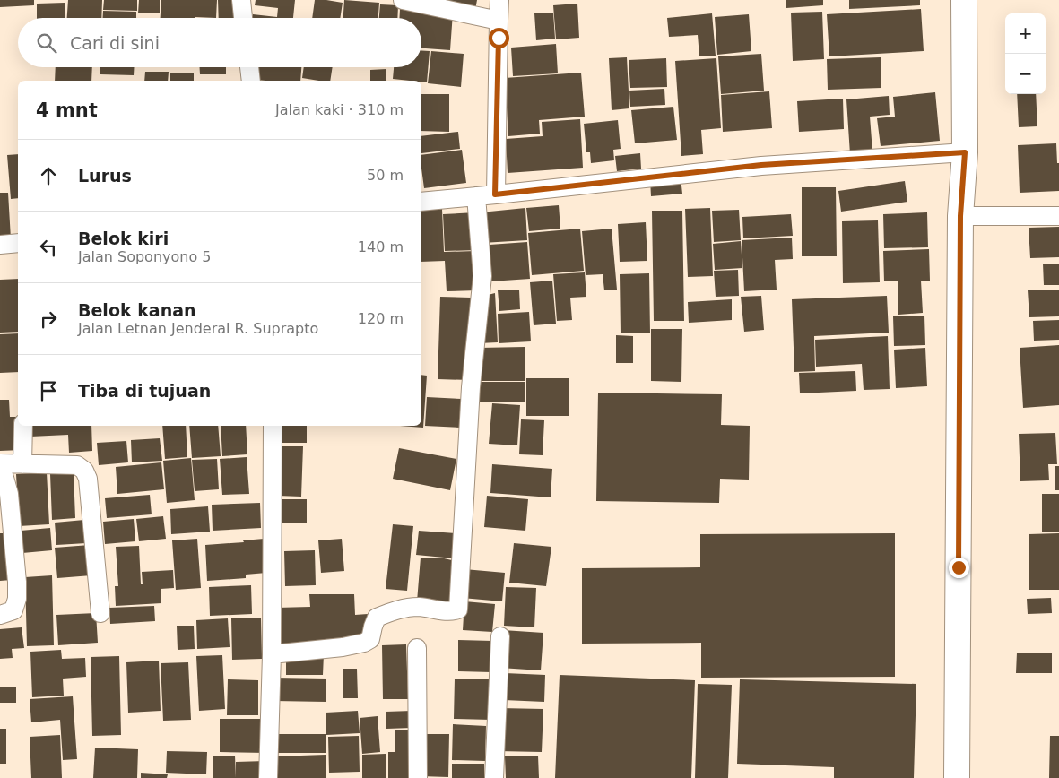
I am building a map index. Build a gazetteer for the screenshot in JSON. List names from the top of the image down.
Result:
{
  "page": {
    "map_buttons": ["+", "−"],
    "search": "Cari di sini",
    "heading": ["4 mnt", "Jalan kaki · 310 m"],
    "list": [
      ["Lurus", "50 m"],
      ["Belok kiri", "Jalan Soponyono 5", "140 m"],
      ["Belok kanan", "Jalan Letnan Jenderal R. Suprapto", "120 m"],
      "Tiba di tujuan"
    ]
  }
}
